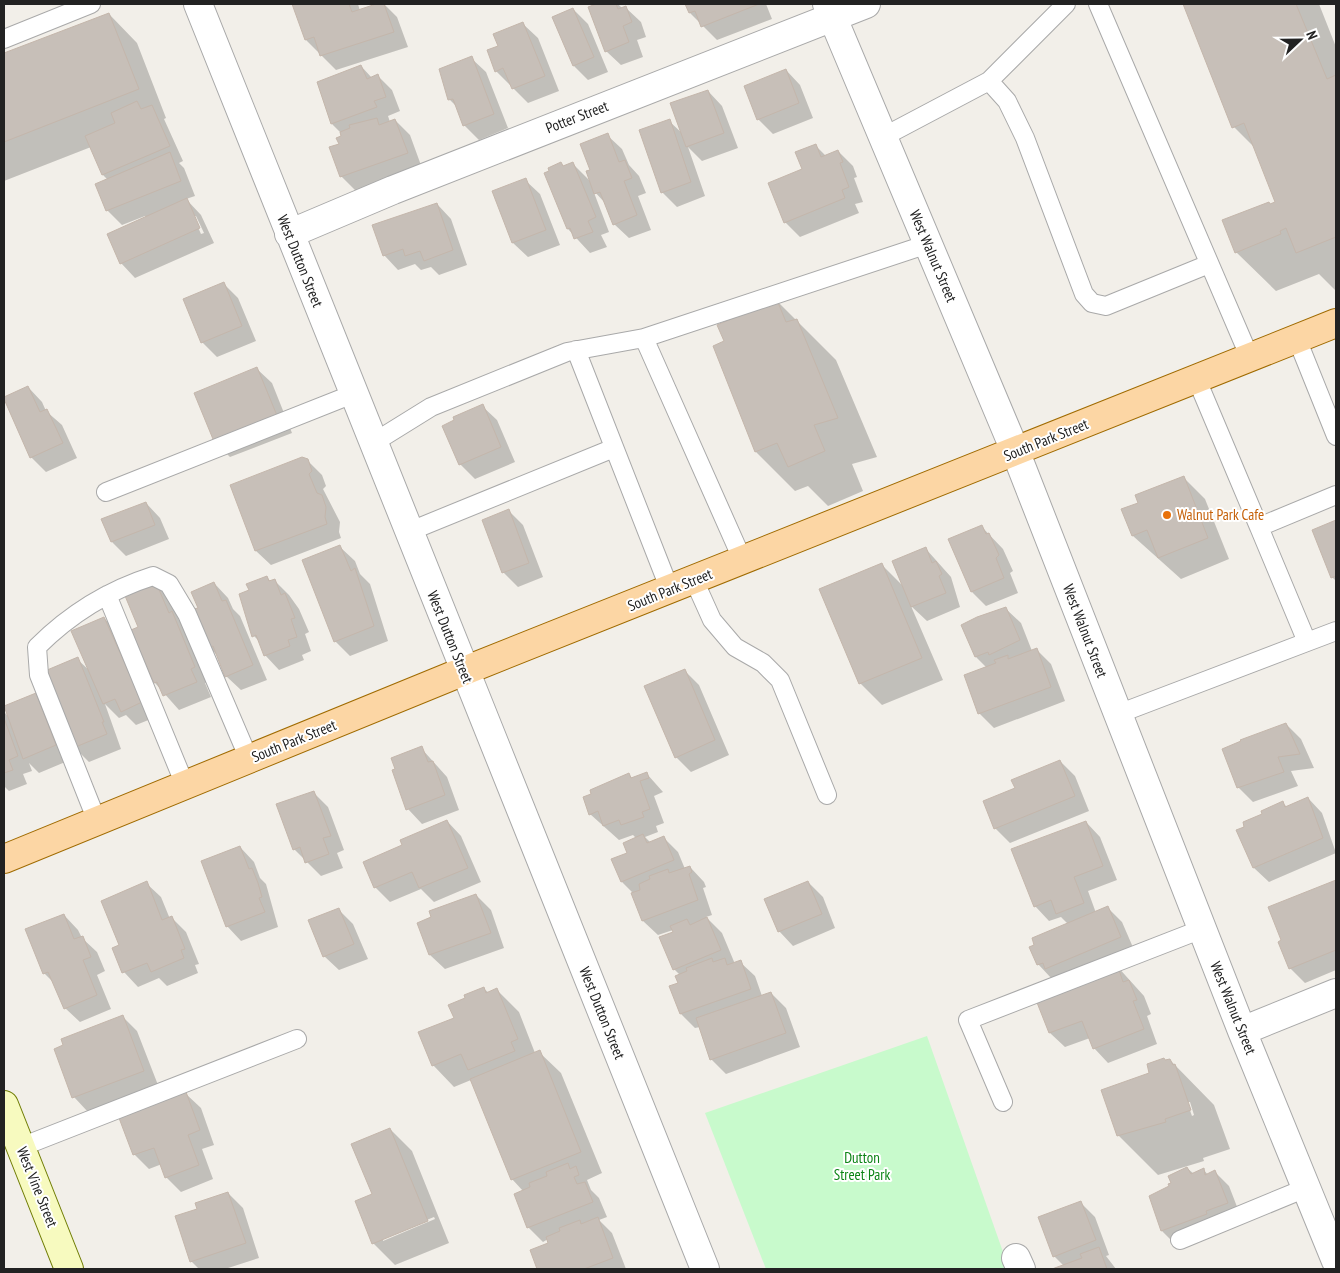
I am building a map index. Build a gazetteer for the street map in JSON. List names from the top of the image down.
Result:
{
  "streets": {
    "main road": ["South Park Street"],
    "street": [
      "Potter Street",
      "West Walnut Street",
      "West Dutton Street",
      "West Vine Street"
    ]
  },
  "crossings": [
    ["Potter Street", "West Walnut Street"],
    ["Potter Street", "West Dutton Street"],
    ["West Walnut Street", "South Park Street"],
    ["West Dutton Street", "South Park Street"]
  ],
  "parks": ["Dutton Street Park"],
  "places": ["Walnut Park Cafe"],
  "north": "right"
}
